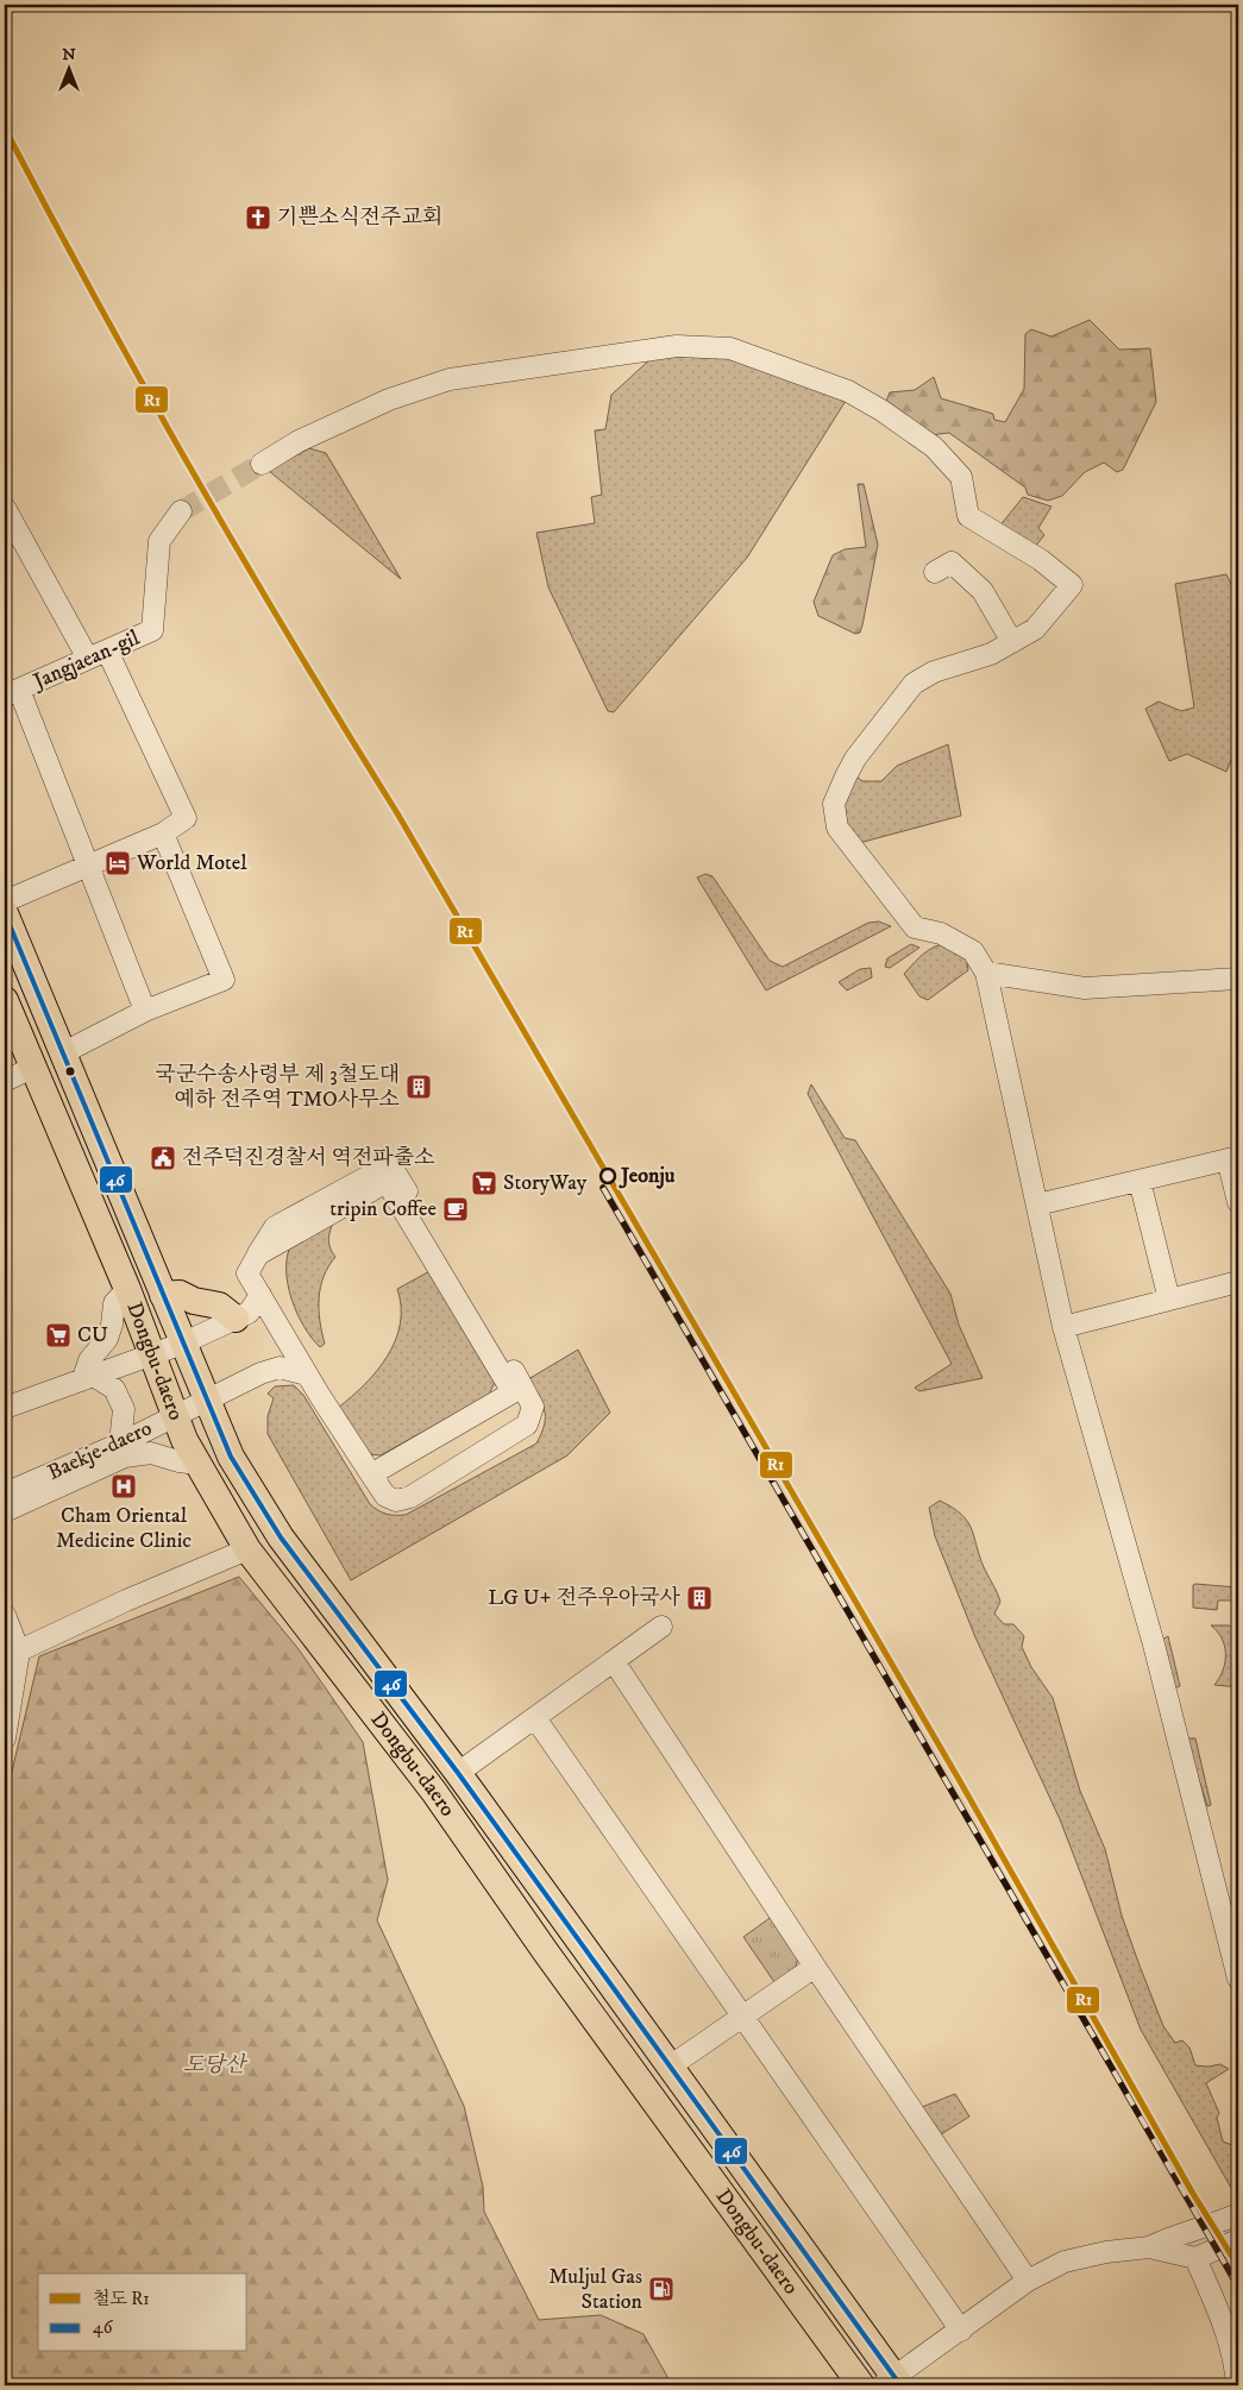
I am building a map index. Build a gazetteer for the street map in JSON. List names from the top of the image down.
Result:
{
  "streets": {
    "main road": ["Dongbu-daero"],
    "street": ["Jangjaean-gil", "Baekje-daero"]
  },
  "crossings": [
    ["Dongbu-daero", "Baekje-daero"]
  ],
  "parks": ["도당산"],
  "places": {
    "church": ["기쁜소식전주교회"],
    "hotel": ["World Motel"],
    "building": ["국군수송사령부 제 3철도대 예하 전주역 TMO사무소", "LG U+ 전주우아국사"],
    "public building": ["전주덕진경찰서 역전파출소"],
    "other": ["Jeonju"],
    "supermarket": ["StoryWay", "CU"],
    "cafe": ["tripin Coffee"],
    "hospital": ["Cham Oriental Medicine Clinic"],
    "fuel station": ["Muljul Gas Station"]
  },
  "lines": ["rail line R1", "transit line 46"],
  "legend": ["철도 R1", "46"],
  "north": "top"
}
